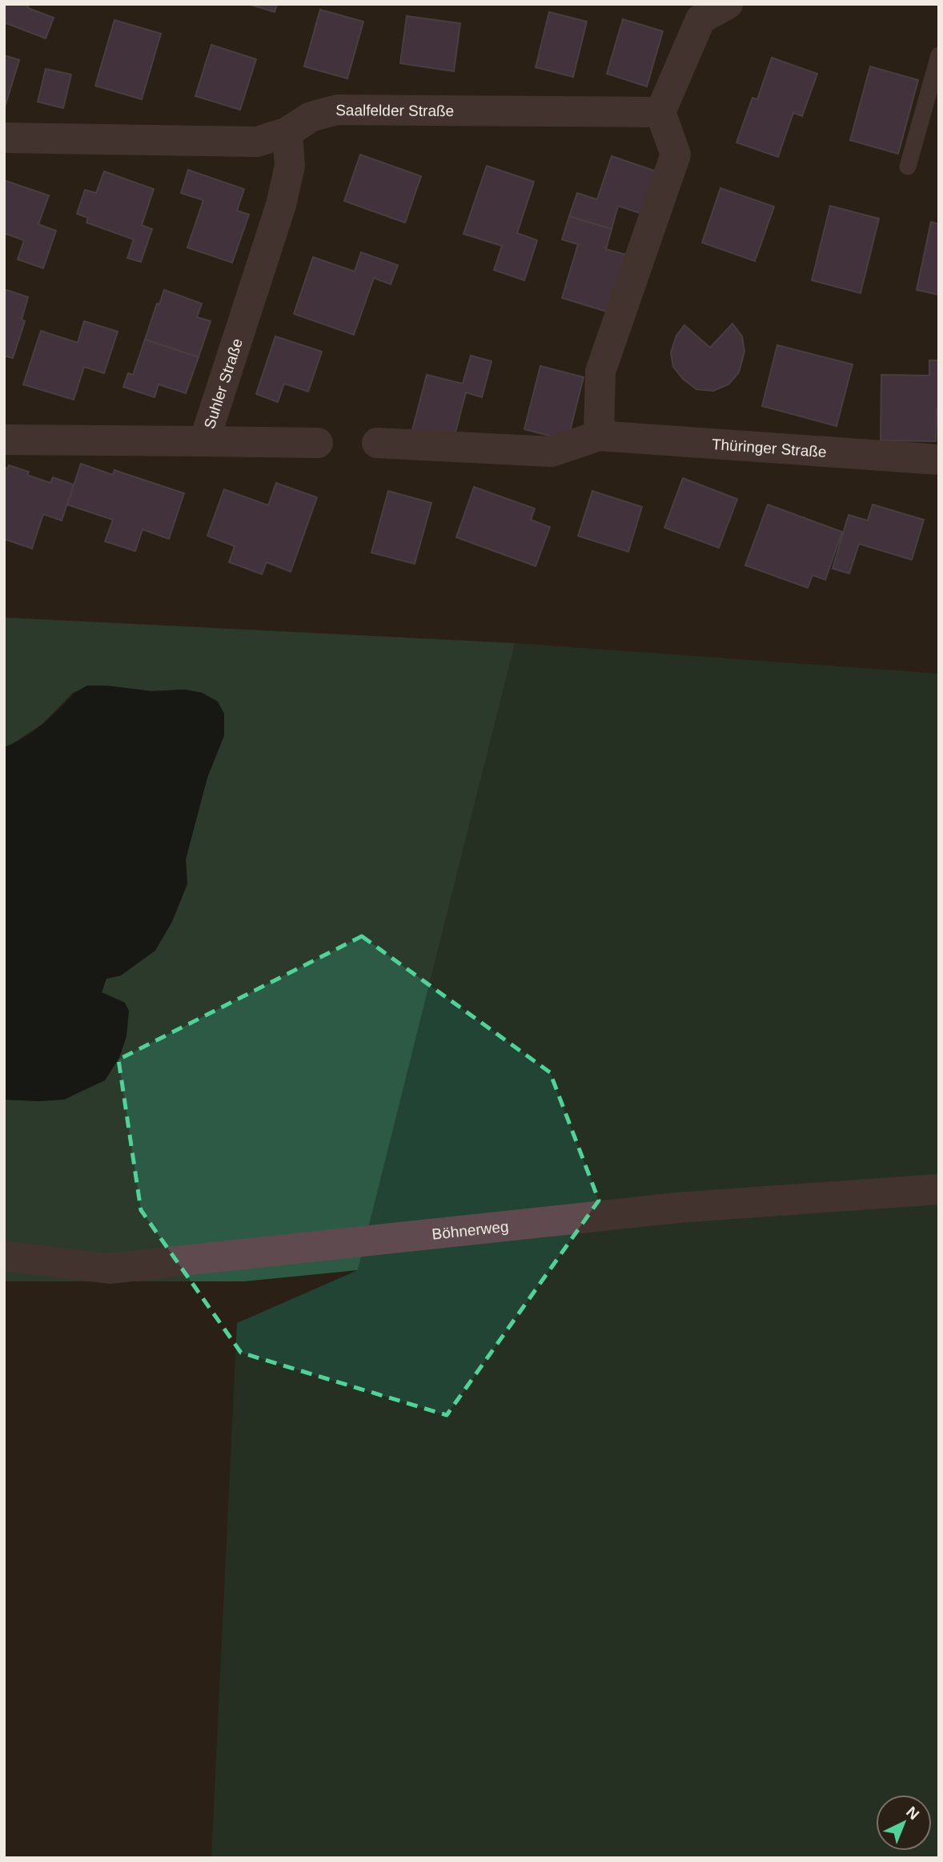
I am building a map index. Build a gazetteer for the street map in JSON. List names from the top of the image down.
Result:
{
  "streets": {
    "street": [
      "Saalfelder Straße",
      "Suhler Straße",
      "Thüringer Straße",
      "Böhnerweg"
    ]
  },
  "crossings": [
    ["Saalfelder Straße", "Suhler Straße"]
  ],
  "north": "top right"
}
